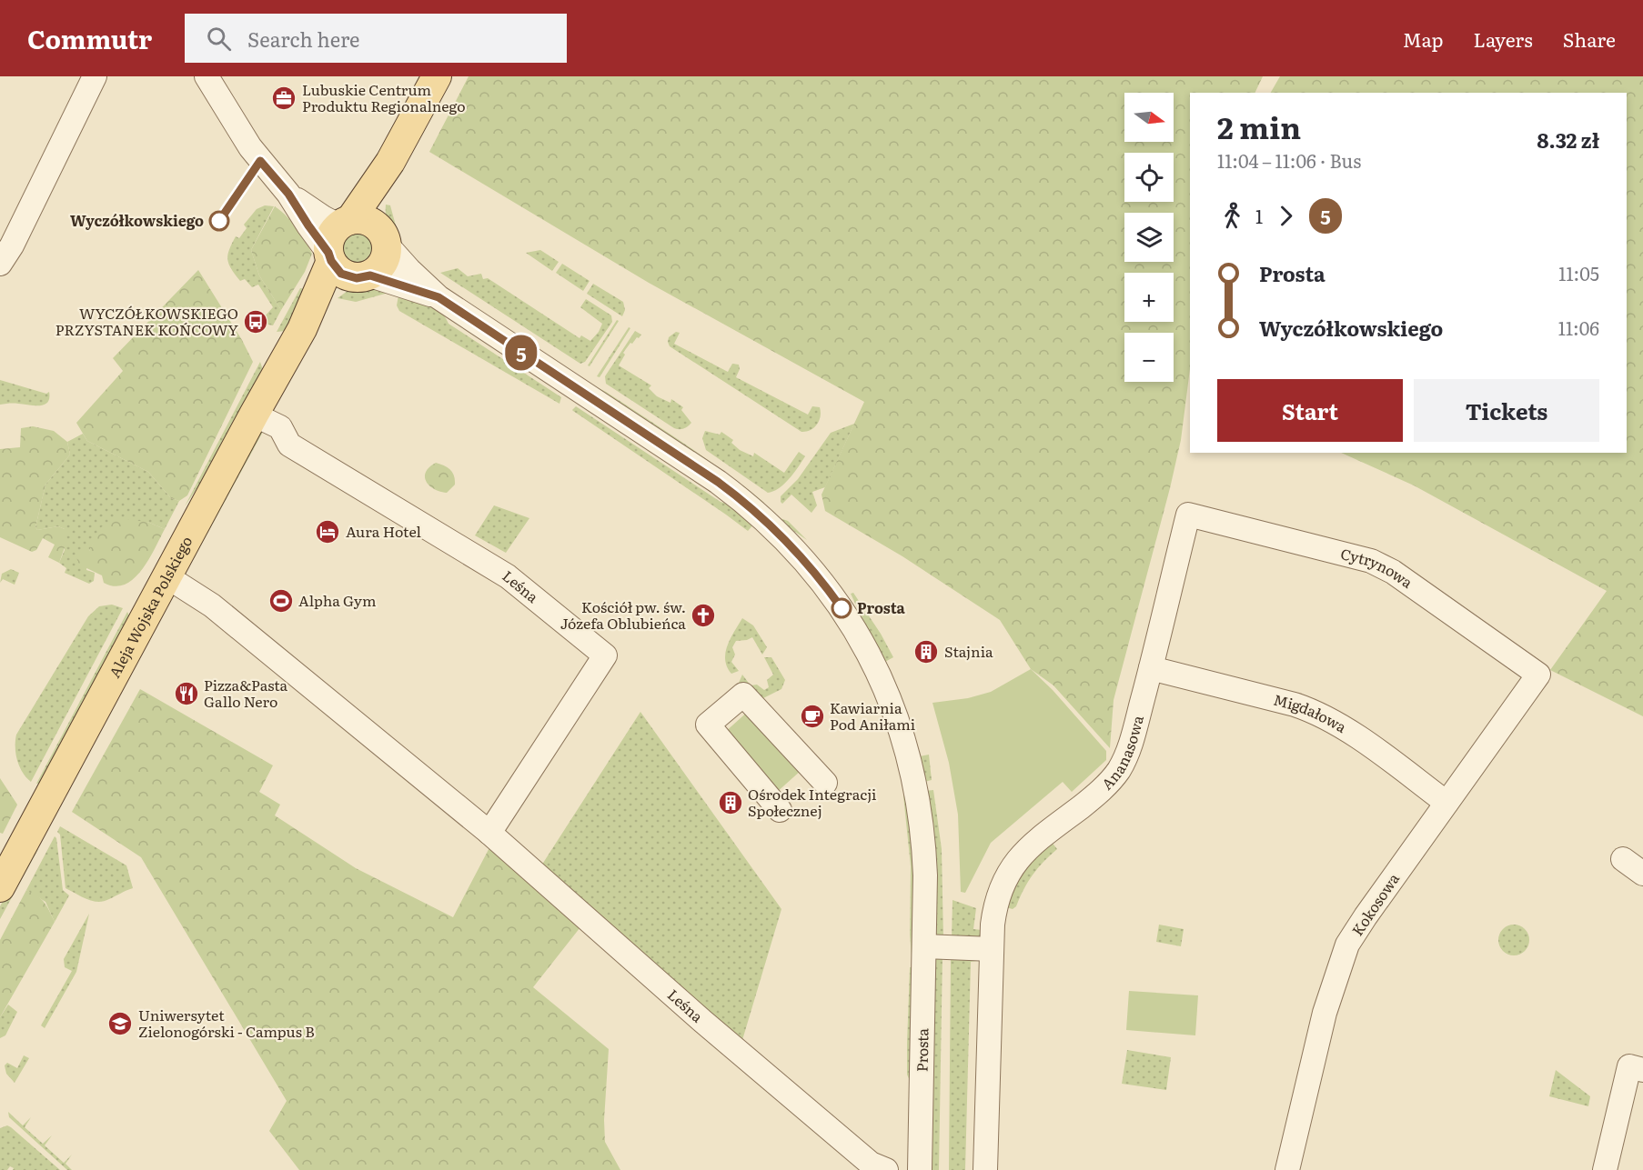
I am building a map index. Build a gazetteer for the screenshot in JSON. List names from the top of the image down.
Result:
{
  "streets": {
    "main road": ["Aleja Wojska Polskiego"],
    "street": [
      "Cytrynowa",
      "Leśna",
      "Migdałowa",
      "Ananasowa",
      "Kokosowa",
      "Prosta"
    ]
  },
  "crossings": [
    ["Cytrynowa", "Ananasowa"],
    ["Cytrynowa", "Kokosowa"],
    ["Leśna", "Aleja Wojska Polskiego"],
    ["Aleja Wojska Polskiego", "Prosta"],
    ["Migdałowa", "Ananasowa"],
    ["Migdałowa", "Kokosowa"]
  ],
  "places": {
    "office": ["Lubuskie Centrum Produktu Regionalnego"],
    "other": ["Wyczółkowskiego", "Prosta"],
    "bus stop": ["WYCZÓŁKOWSKIEGO PRZYSTANEK KOŃCOWY"],
    "hotel": ["Aura Hotel"],
    "sports": ["Alpha Gym"],
    "church": ["Kościół pw. św. Józefa Oblubieńca"],
    "building": ["Stajnia", "Ośrodek Integracji Społecznej"],
    "restaurant": ["Pizza&Pasta Gallo Nero"],
    "cafe": ["Kawiarnia Pod Aniłami"],
    "school or university": ["Uniwersytet Zielonogórski - Campus B"]
  },
  "lines": ["bus line 5"],
  "north": "right",
  "page": {
    "header": "Commutr",
    "search": "Search here",
    "nav": ["Map", "Layers", "Share"],
    "on_map": "5",
    "map_buttons": ["+", "−"],
    "heading": ["2 min", "11:04 – 11:06 · Bus", "8.32 zł"],
    "legs": ["1", "5"],
    "list": [
      {
        "name": "Prosta",
        "value": "11:05"
      },
      {
        "name": "Wyczółkowskiego",
        "value": "11:06"
      }
    ],
    "buttons": ["Start", "Tickets"]
  }
}
